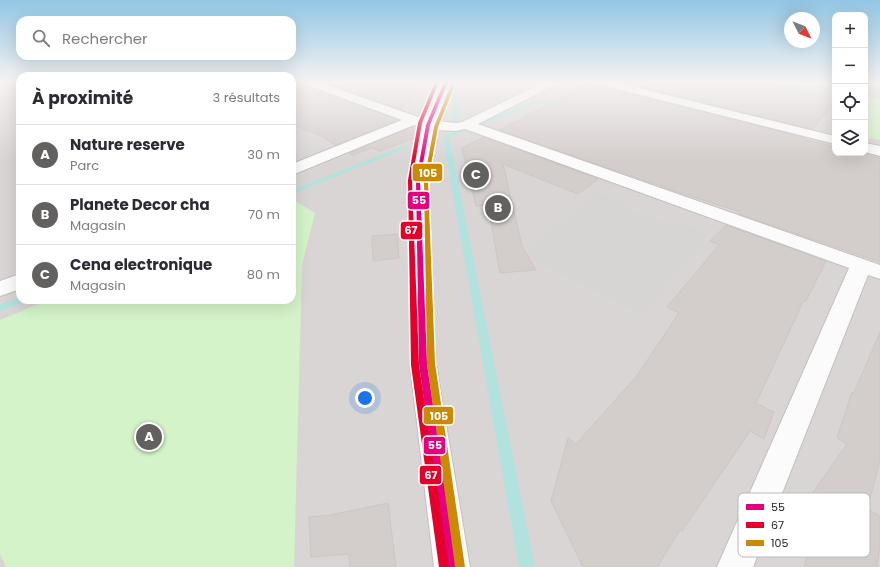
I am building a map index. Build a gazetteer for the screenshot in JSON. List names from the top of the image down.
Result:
{
  "lines": ["transit line 55", "transit line 67", "transit line 105"],
  "legend": ["55", "67", "105"],
  "north": "bottom right",
  "page": {
    "map_buttons": ["+", "−"],
    "search": "Rechercher",
    "heading": ["À proximité", "3 résultats"],
    "list": [
      {
        "mark": "A",
        "name": "Nature reserve",
        "note": "Parc",
        "value": "30 m"
      },
      {
        "mark": "B",
        "name": "Planete Decor cha",
        "note": "Magasin",
        "value": "70 m"
      },
      {
        "mark": "C",
        "name": "Cena electronique",
        "note": "Magasin",
        "value": "80 m"
      }
    ],
    "pins": ["C", "B", "A"]
  }
}
